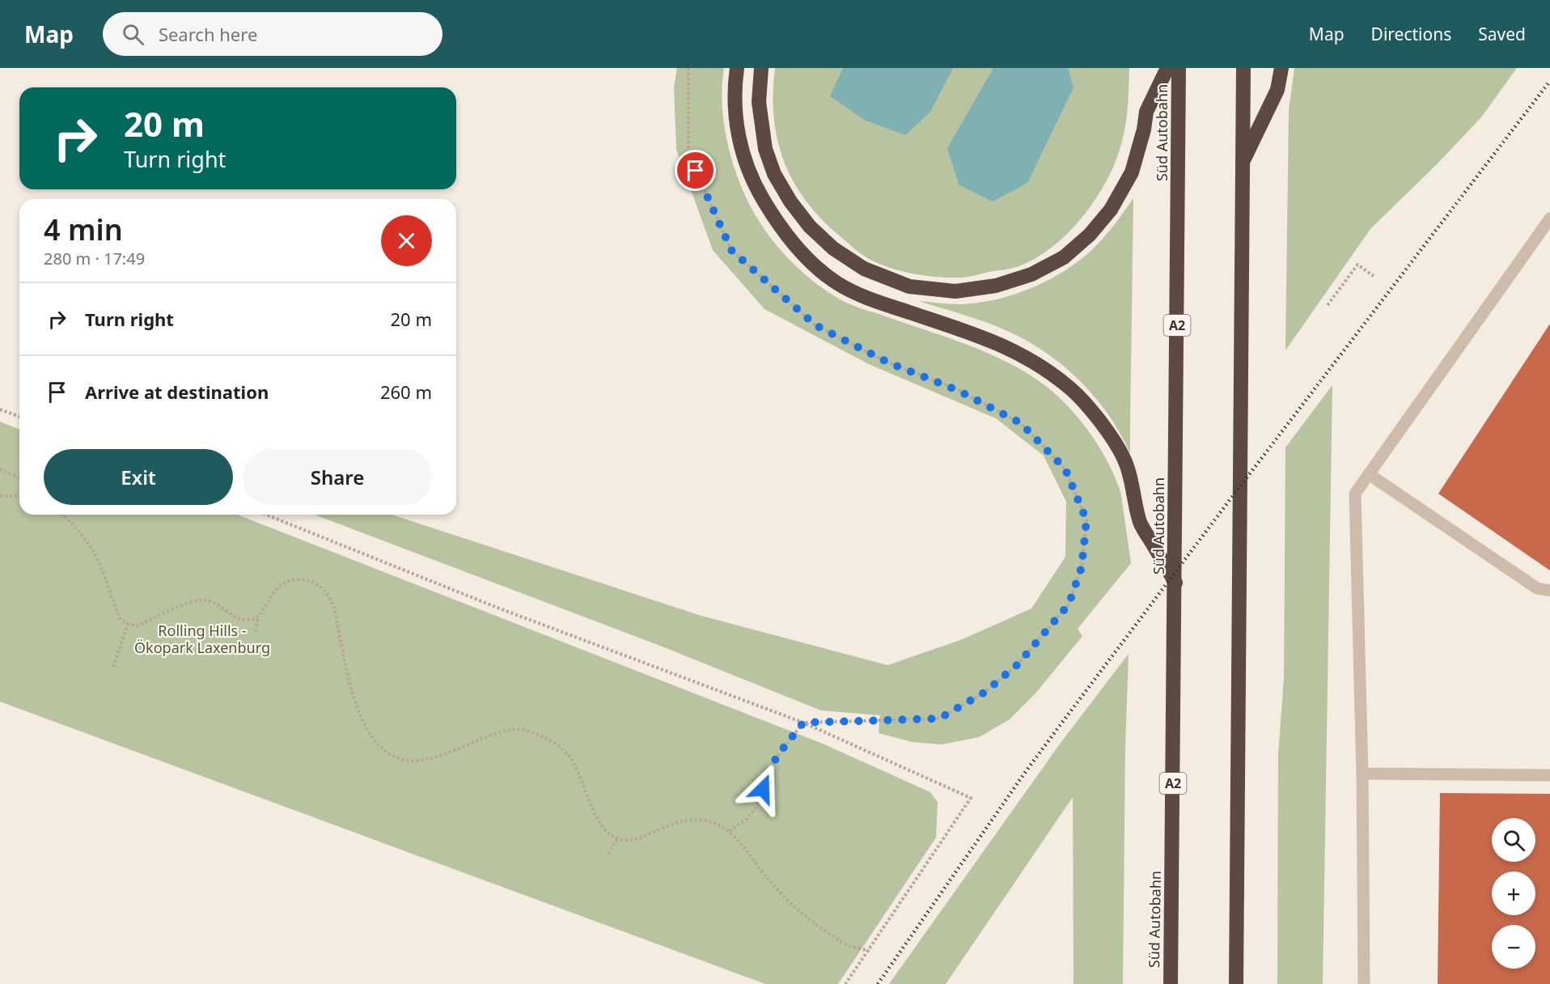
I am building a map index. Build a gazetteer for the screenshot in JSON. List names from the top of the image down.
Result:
{
  "streets": {
    "highway": ["Süd Autobahn", "A2"]
  },
  "parks": ["Rolling Hills - Ökopark Laxenburg"],
  "page": {
    "header": "Map",
    "search": "Search here",
    "nav": ["Map", "Directions", "Saved"],
    "turn": ["20 m", "Turn right"],
    "heading": ["4 min", "280 m · 17:49"],
    "list": [
      {
        "name": "Turn right",
        "value": "20 m"
      },
      {
        "name": "Arrive at destination",
        "value": "260 m"
      }
    ],
    "buttons": ["Exit", "Share"],
    "map_buttons": ["+", "−"]
  }
}
